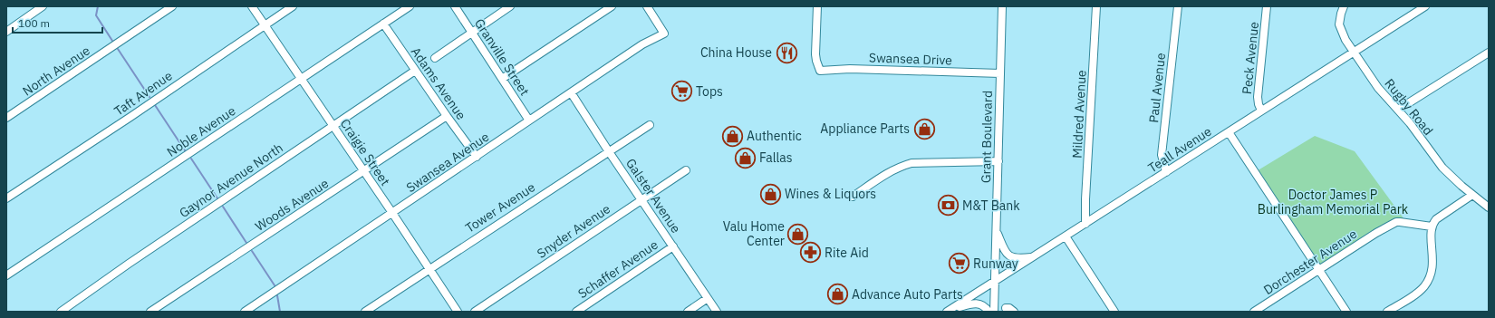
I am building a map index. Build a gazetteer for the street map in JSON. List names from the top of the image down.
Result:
{
  "streets": {
    "street": [
      "Granville Street",
      "Peck Avenue",
      "Swansea Drive",
      "North Avenue",
      "Adams Avenue",
      "Paul Avenue",
      "Taft Avenue",
      "Rugby Road",
      "Mildred Avenue",
      "Noble Avenue",
      "Grant Boulevard",
      "Teall Avenue",
      "Craigie Street",
      "Swansea Avenue",
      "Gaynor Avenue North",
      "Galster Avenue",
      "Woods Avenue",
      "Tower Avenue",
      "Snyder Avenue",
      "Dorchester Avenue",
      "Schaffer Avenue"
    ]
  },
  "crossings": [
    ["Granville Street", "Swansea Avenue"],
    ["Peck Avenue", "Teall Avenue"],
    ["Swansea Drive", "Grant Boulevard"],
    ["Adams Avenue", "Noble Avenue"],
    ["Adams Avenue", "Swansea Avenue"],
    ["Adams Avenue", "Gaynor Avenue North"],
    ["Adams Avenue", "Woods Avenue"],
    ["Paul Avenue", "Teall Avenue"],
    ["Taft Avenue", "Craigie Street"],
    ["Rugby Road", "Teall Avenue"],
    ["Mildred Avenue", "Teall Avenue"],
    ["Noble Avenue", "Craigie Street"],
    ["Grant Boulevard", "Teall Avenue"],
    ["Craigie Street", "Swansea Avenue"],
    ["Craigie Street", "Gaynor Avenue North"],
    ["Craigie Street", "Woods Avenue"],
    ["Craigie Street", "Tower Avenue"],
    ["Swansea Avenue", "Galster Avenue"],
    ["Galster Avenue", "Tower Avenue"],
    ["Galster Avenue", "Snyder Avenue"],
    ["Galster Avenue", "Schaffer Avenue"]
  ],
  "parks": ["Doctor James P Burlingham Memorial Park"],
  "places": {
    "restaurant": ["China House"],
    "supermarket": ["Tops", "Runway"],
    "shop": [
      "Appliance Parts",
      "Authentic",
      "Fallas",
      "Wines & Liquors",
      "Valu Home Center",
      "Advance Auto Parts"
    ],
    "bank": ["M&T Bank"],
    "pharmacy": ["Rite Aid"]
  },
  "scale_bar": "100 m"
}
